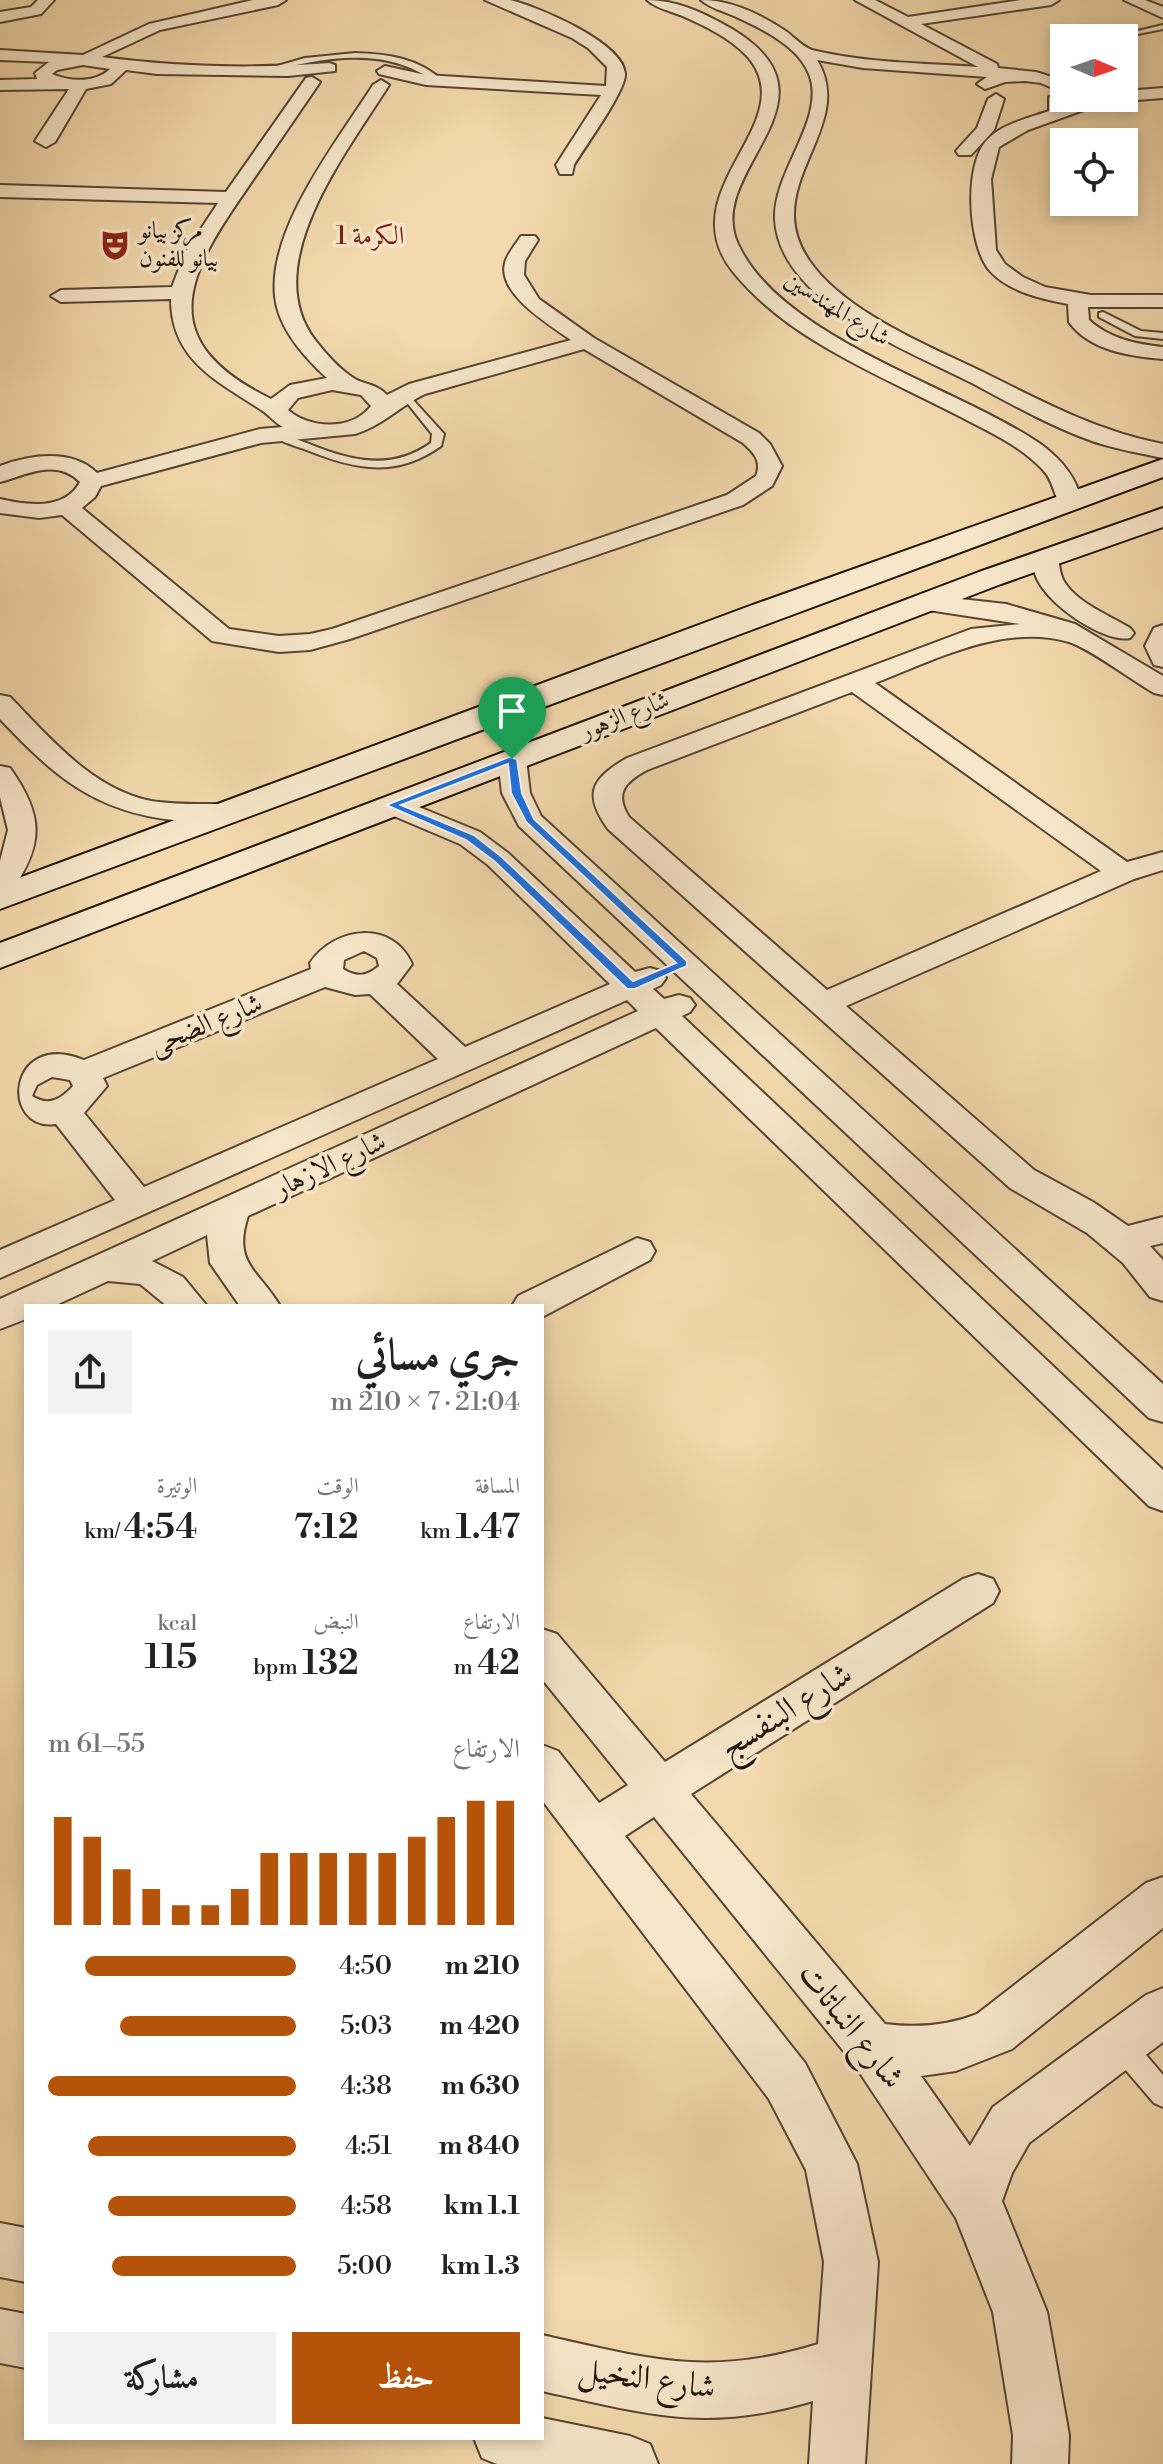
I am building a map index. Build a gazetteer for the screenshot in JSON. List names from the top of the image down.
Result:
{
  "streets": {
    "main road": ["شارع الزهور"],
    "street": [
      "شارع المهندسين",
      "شارع الضحى",
      "شارع الازهار",
      "شارع البنفسج",
      "شارع النباتات",
      "شارع النخيل"
    ]
  },
  "crossings": [
    ["شارع المهندسين", "شارع الزهور"],
    ["شارع البنفسج", "شارع النباتات"]
  ],
  "districts": ["الكرمة 1"],
  "places": {
    "theatre": ["مركز بيانو بيانو للفنون"]
  },
  "north": "right",
  "page": {
    "heading": ["جري مسائي", "21:04 · 7 × 210 m"],
    "stats": [
      ["المسافة", "1.47 km"],
      ["الوقت", "7:12"],
      ["الوتيرة", "4:54 /km"],
      ["الارتفاع", "42 m"],
      ["النبض", "132 bpm"],
      ["kcal", "115"]
    ],
    "chart": ["الارتفاع", "55–61 m"],
    "list": [
      {
        "name": "210 m",
        "note": "4:50"
      },
      {
        "name": "420 m",
        "note": "5:03"
      },
      {
        "name": "630 m",
        "note": "4:38"
      },
      {
        "name": "840 m",
        "note": "4:51"
      },
      {
        "name": "1.1 km",
        "note": "4:58"
      },
      {
        "name": "1.3 km",
        "note": "5:00"
      }
    ],
    "buttons": ["حفظ", "مشاركة"]
  }
}
